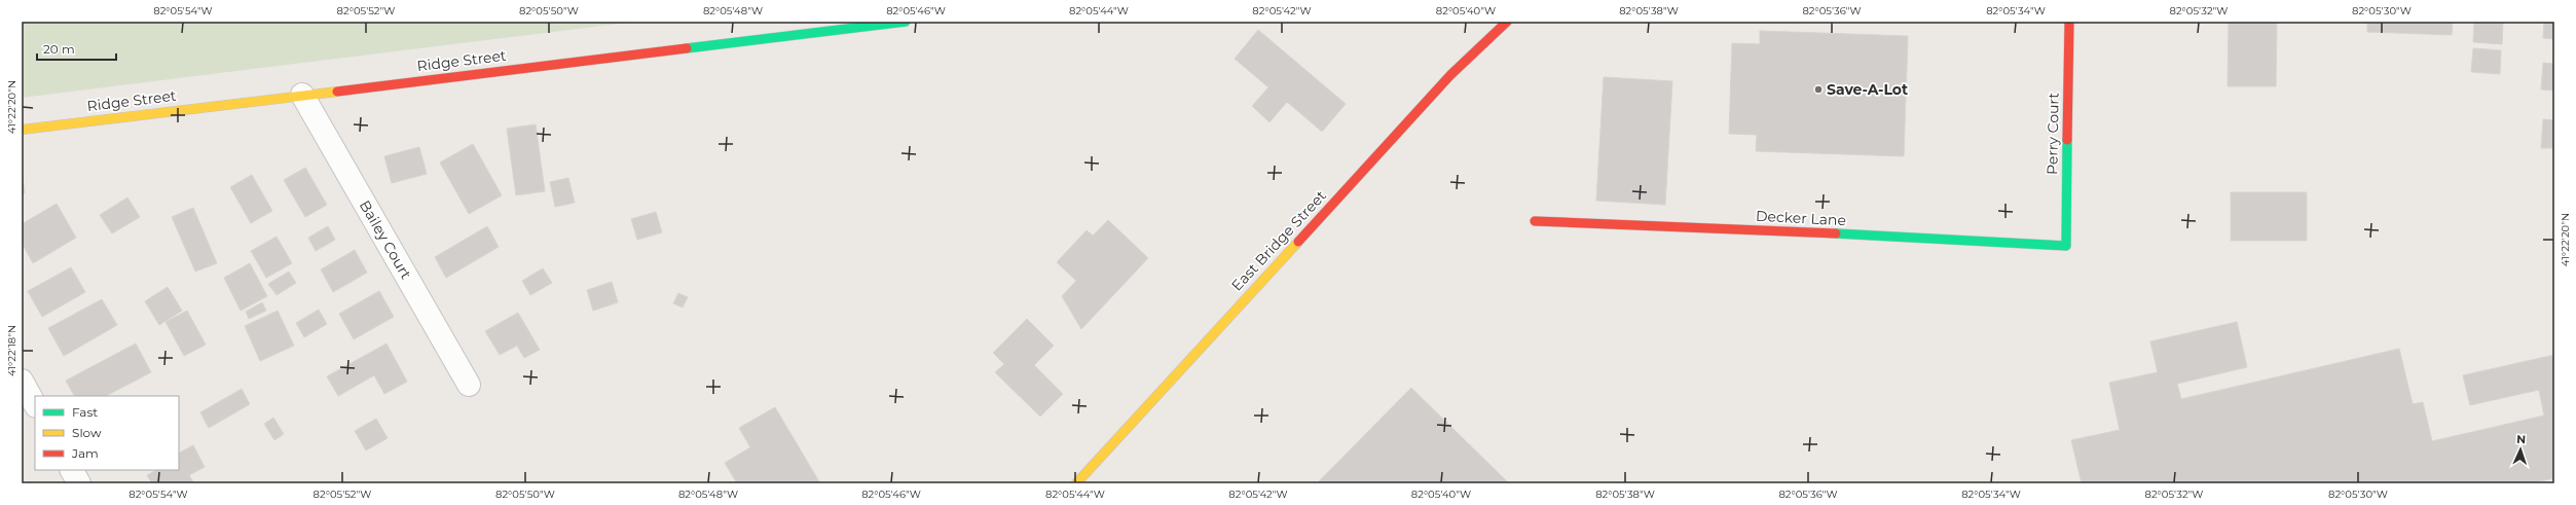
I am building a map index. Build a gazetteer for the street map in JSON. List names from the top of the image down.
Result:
{
  "streets": {
    "street": [
      "Ridge Street",
      "Perry Court",
      "Decker Lane",
      "Bailey Court",
      "East Bridge Street"
    ]
  },
  "crossings": [
    ["Ridge Street", "Bailey Court"],
    ["Perry Court", "Decker Lane"]
  ],
  "places": ["Save-A-Lot"],
  "legend": ["Fast", "Slow", "Jam"],
  "scale_bar": "20 m",
  "north": "top",
  "coordinates": [
    "82°05'54\"W",
    "82°05'52\"W",
    "82°05'50\"W",
    "82°05'48\"W",
    "82°05'46\"W",
    "82°05'44\"W",
    "82°05'42\"W",
    "82°05'40\"W",
    "82°05'38\"W",
    "82°05'36\"W",
    "82°05'34\"W",
    "82°05'32\"W",
    "82°05'30\"W",
    "41°22'20\"N",
    "41°22'18\"N"
  ]
}
